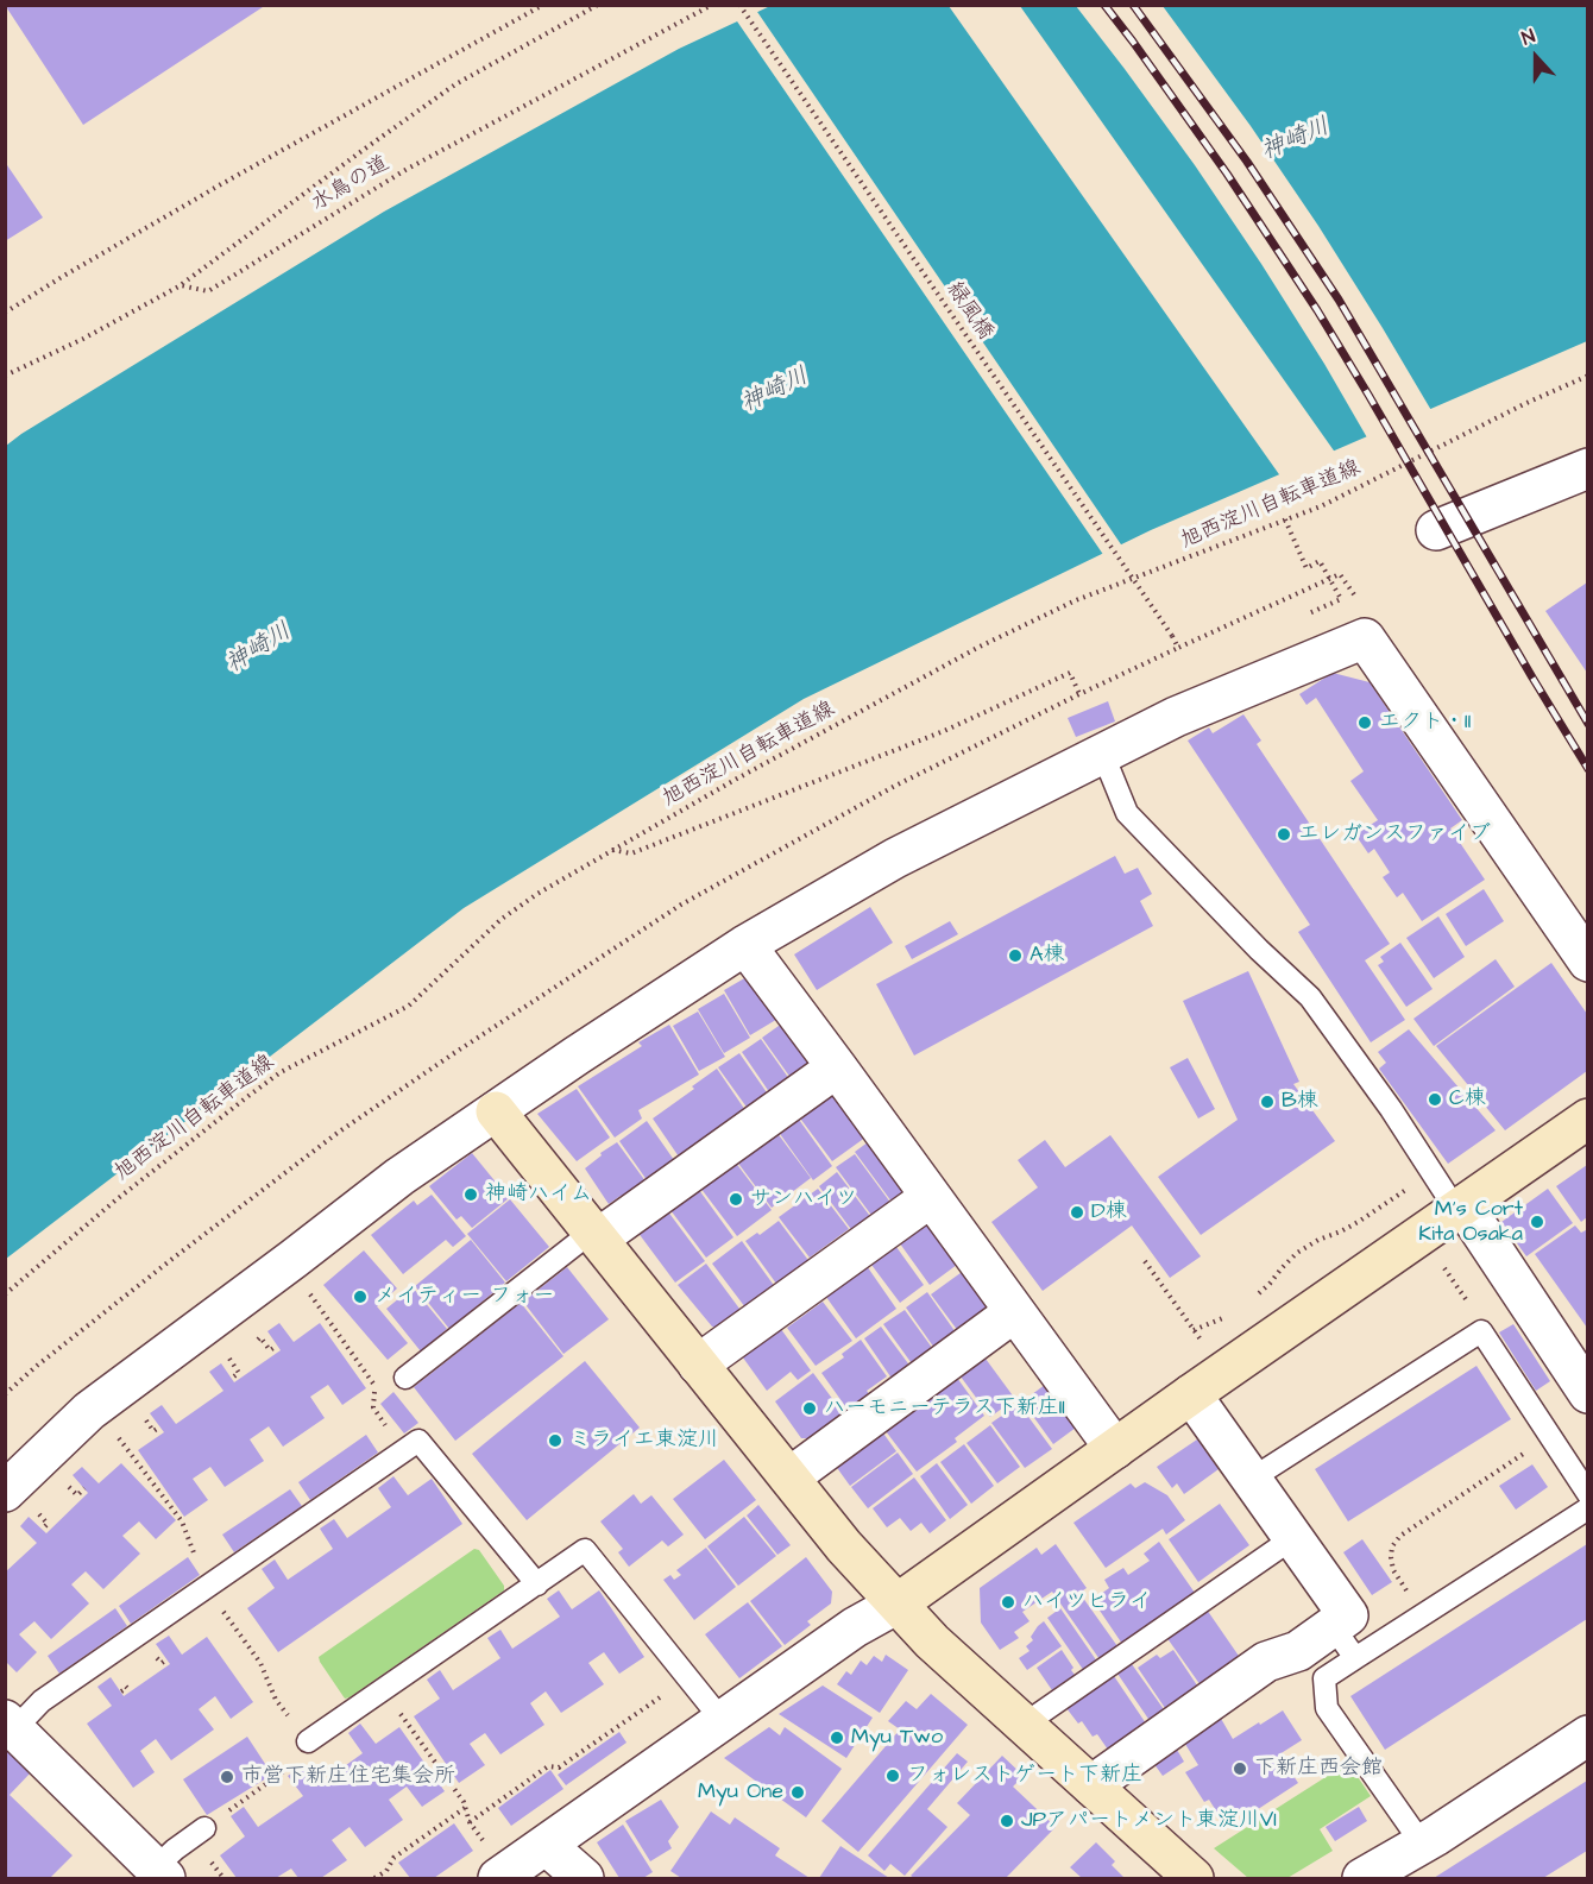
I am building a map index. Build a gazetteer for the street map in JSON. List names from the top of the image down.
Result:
{
  "streets": {
    "path": ["水鳥の道", "緑風橋", "旭西淀川自転車道線"]
  },
  "water": ["神崎川"],
  "places": [
    "エクト・II",
    "エレガンスファイブ",
    "A棟",
    "C棟",
    "B棟",
    "神崎ハイム",
    "サンハイツ",
    "D棟",
    "M’s Cort Kita Osaka",
    "メイティー フォー",
    "ハーモニーテラス下新庄II",
    "ミライエ東淀川",
    "ハイツヒライ",
    "Myu Two",
    "下新庄西会館",
    "フォレストゲート下新庄",
    "市営下新庄住宅集会所",
    "Myu One",
    "JPアパートメント東淀川VI"
  ],
  "north": "top"
}
